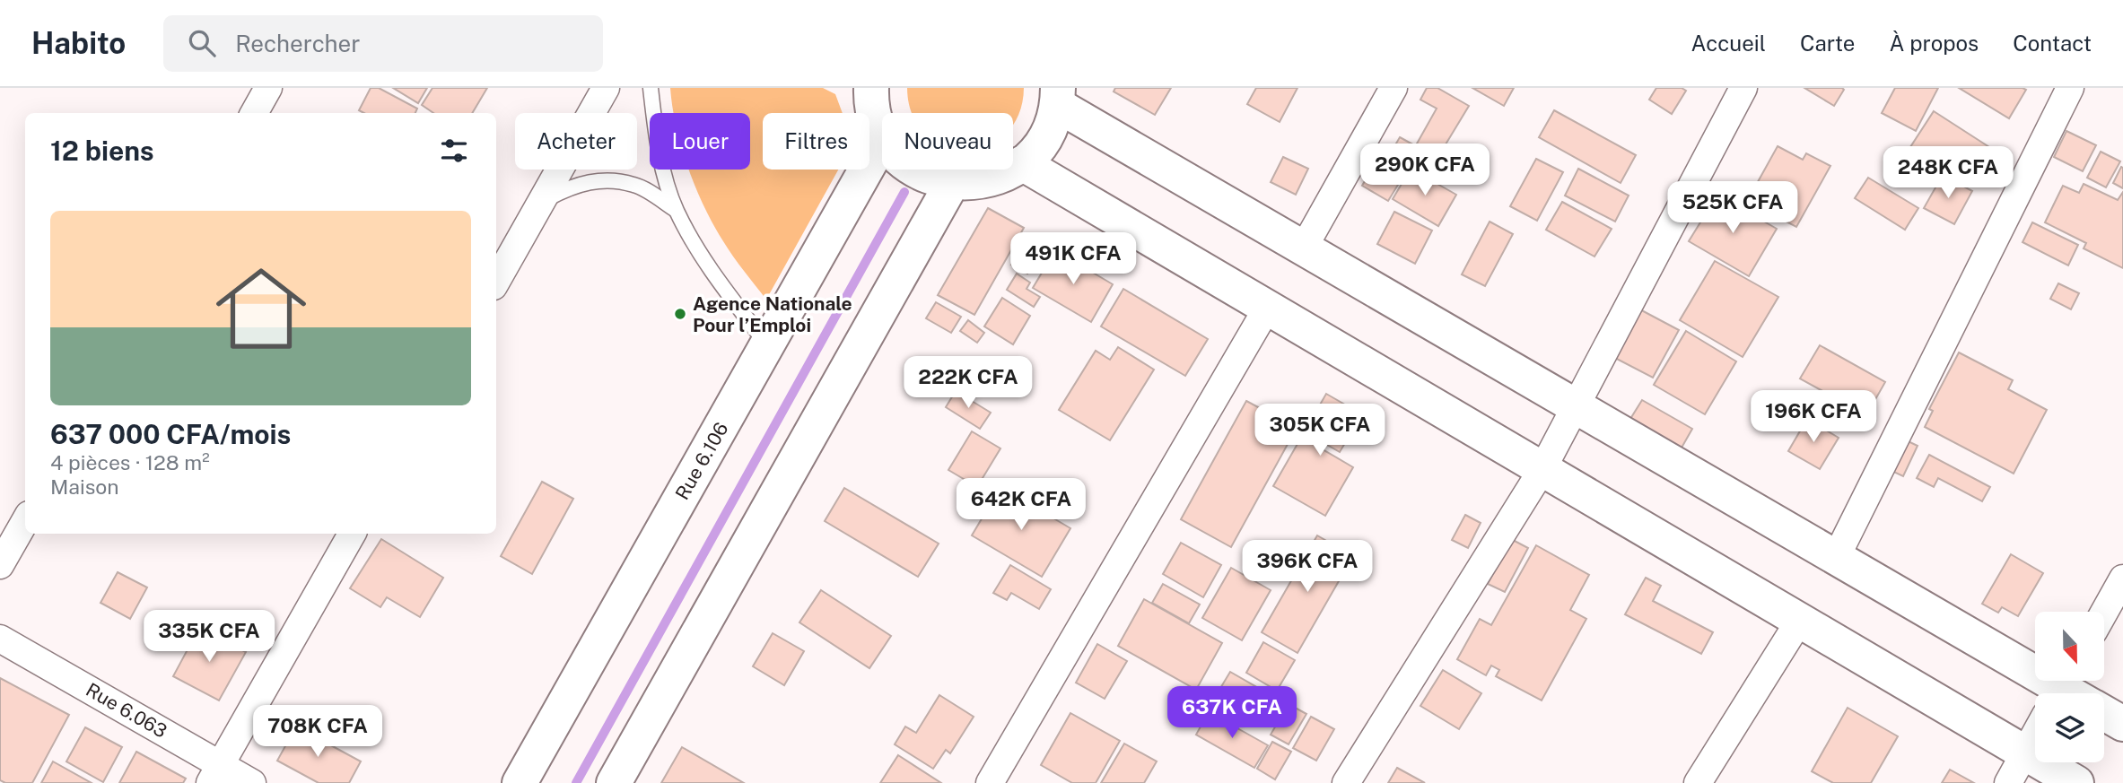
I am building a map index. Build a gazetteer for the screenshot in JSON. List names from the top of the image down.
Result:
{
  "streets": {
    "main road": ["Rue 6.106"],
    "street": ["Rue 6.063"]
  },
  "places": ["Agence Nationale Pour l’Emploi"],
  "north": "bottom",
  "page": {
    "header": "Habito",
    "search": "Rechercher",
    "nav": [
      "Accueil",
      "Carte",
      "À propos",
      "Contact"
    ],
    "chip": [
      "Acheter",
      "Louer",
      "Filtres",
      "Nouveau"
    ],
    "heading": "12 biens",
    "price": [
      "290K CFA",
      "248K CFA",
      "525K CFA",
      "491K CFA",
      "222K CFA",
      "196K CFA",
      "305K CFA",
      "642K CFA",
      "396K CFA",
      "335K CFA",
      "637K CFA",
      "708K CFA"
    ],
    "list": [
      {
        "name": "637 000 CFA/mois",
        "note": "4 pièces · 128 m² · Maison"
      }
    ]
  }
}
